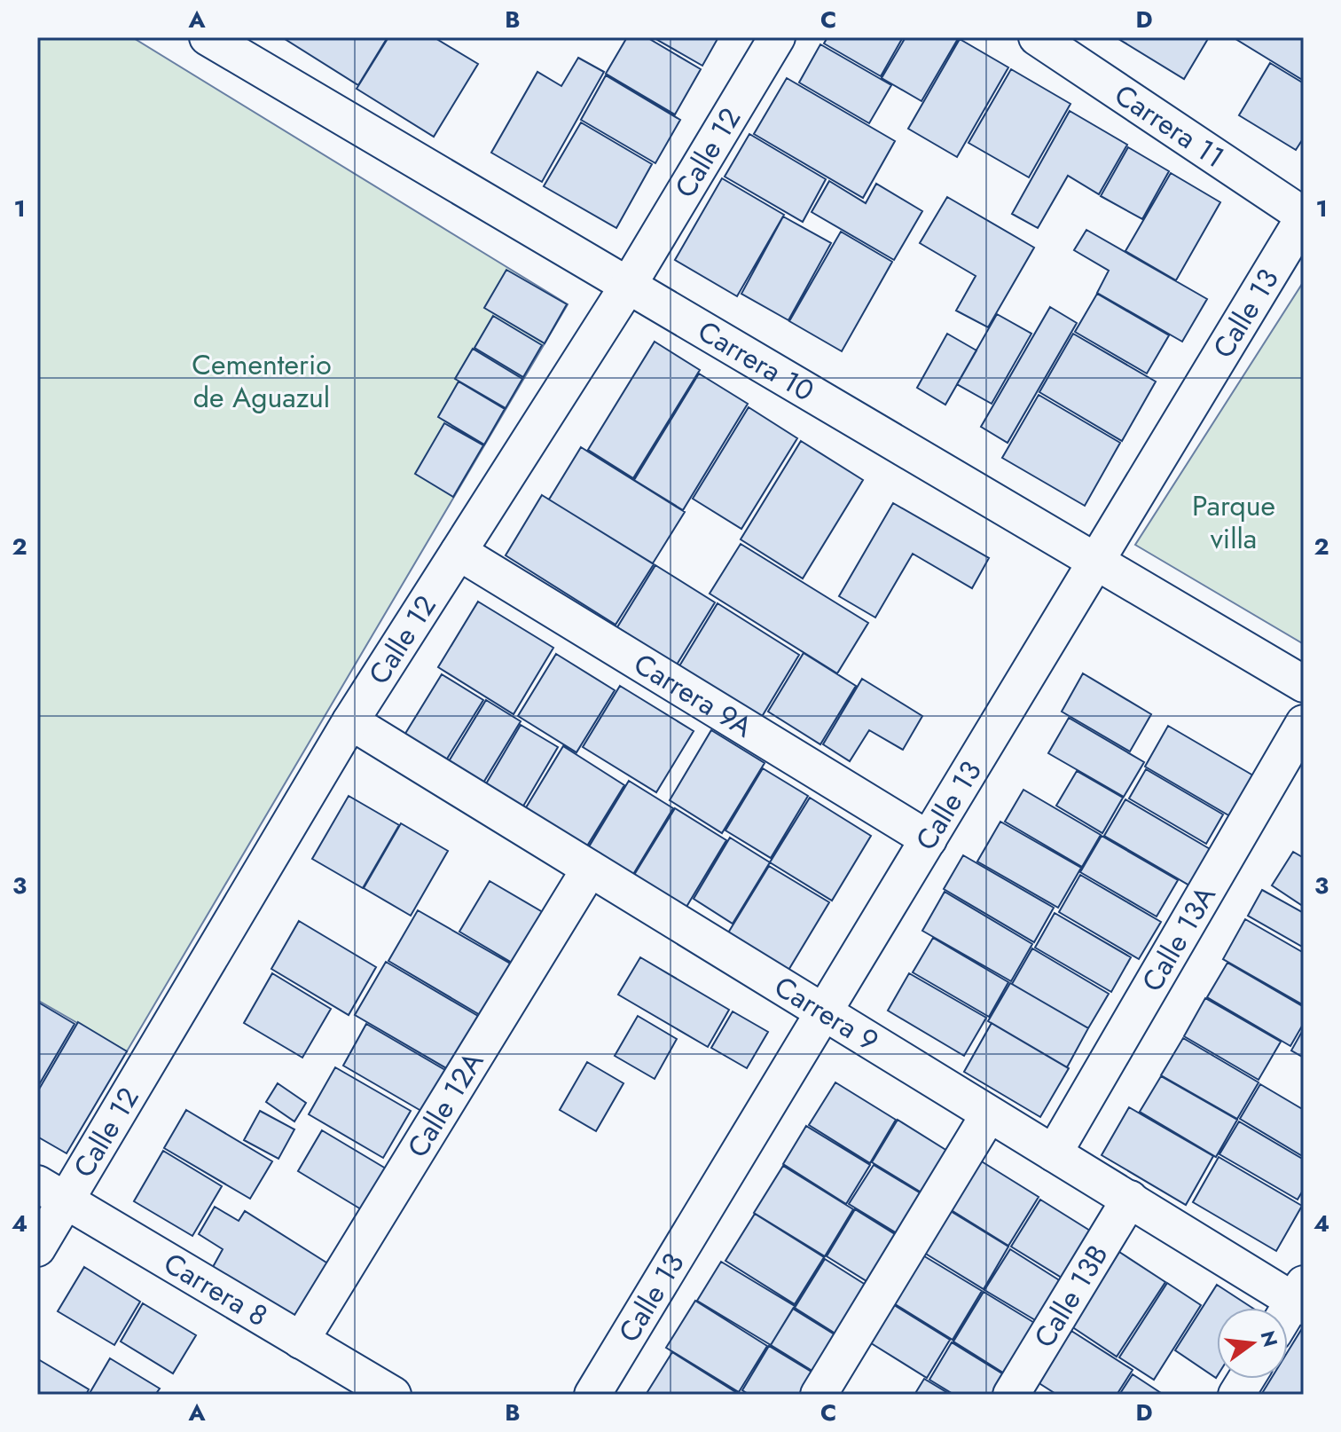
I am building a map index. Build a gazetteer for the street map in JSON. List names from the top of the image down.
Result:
{
  "streets": {
    "street": [
      "Carrera 11",
      "Calle 12",
      "Calle 13",
      "Carrera 10",
      "Carrera 9A",
      "Calle 13A",
      "Carrera 9",
      "Calle 12A",
      "Carrera 8",
      "Calle 13B"
    ]
  },
  "crossings": [
    ["Carrera 11", "Calle 13"],
    ["Calle 12", "Carrera 10"],
    ["Calle 12", "Carrera 9A"],
    ["Calle 12", "Carrera 9"],
    ["Calle 12", "Carrera 8"],
    ["Calle 13", "Carrera 10"],
    ["Calle 13", "Carrera 9A"],
    ["Calle 13", "Carrera 9"],
    ["Calle 13A", "Carrera 9"],
    ["Carrera 9", "Calle 12A"],
    ["Carrera 9", "Calle 13B"],
    ["Calle 12A", "Carrera 8"]
  ],
  "parks": ["Cementerio de Aguazul", "Parque villa"],
  "north": "right",
  "grid": {
    "columns": [
      "A",
      "B",
      "C",
      "D"
    ],
    "rows": [
      "1",
      "2",
      "3",
      "4"
    ]
  }
}
